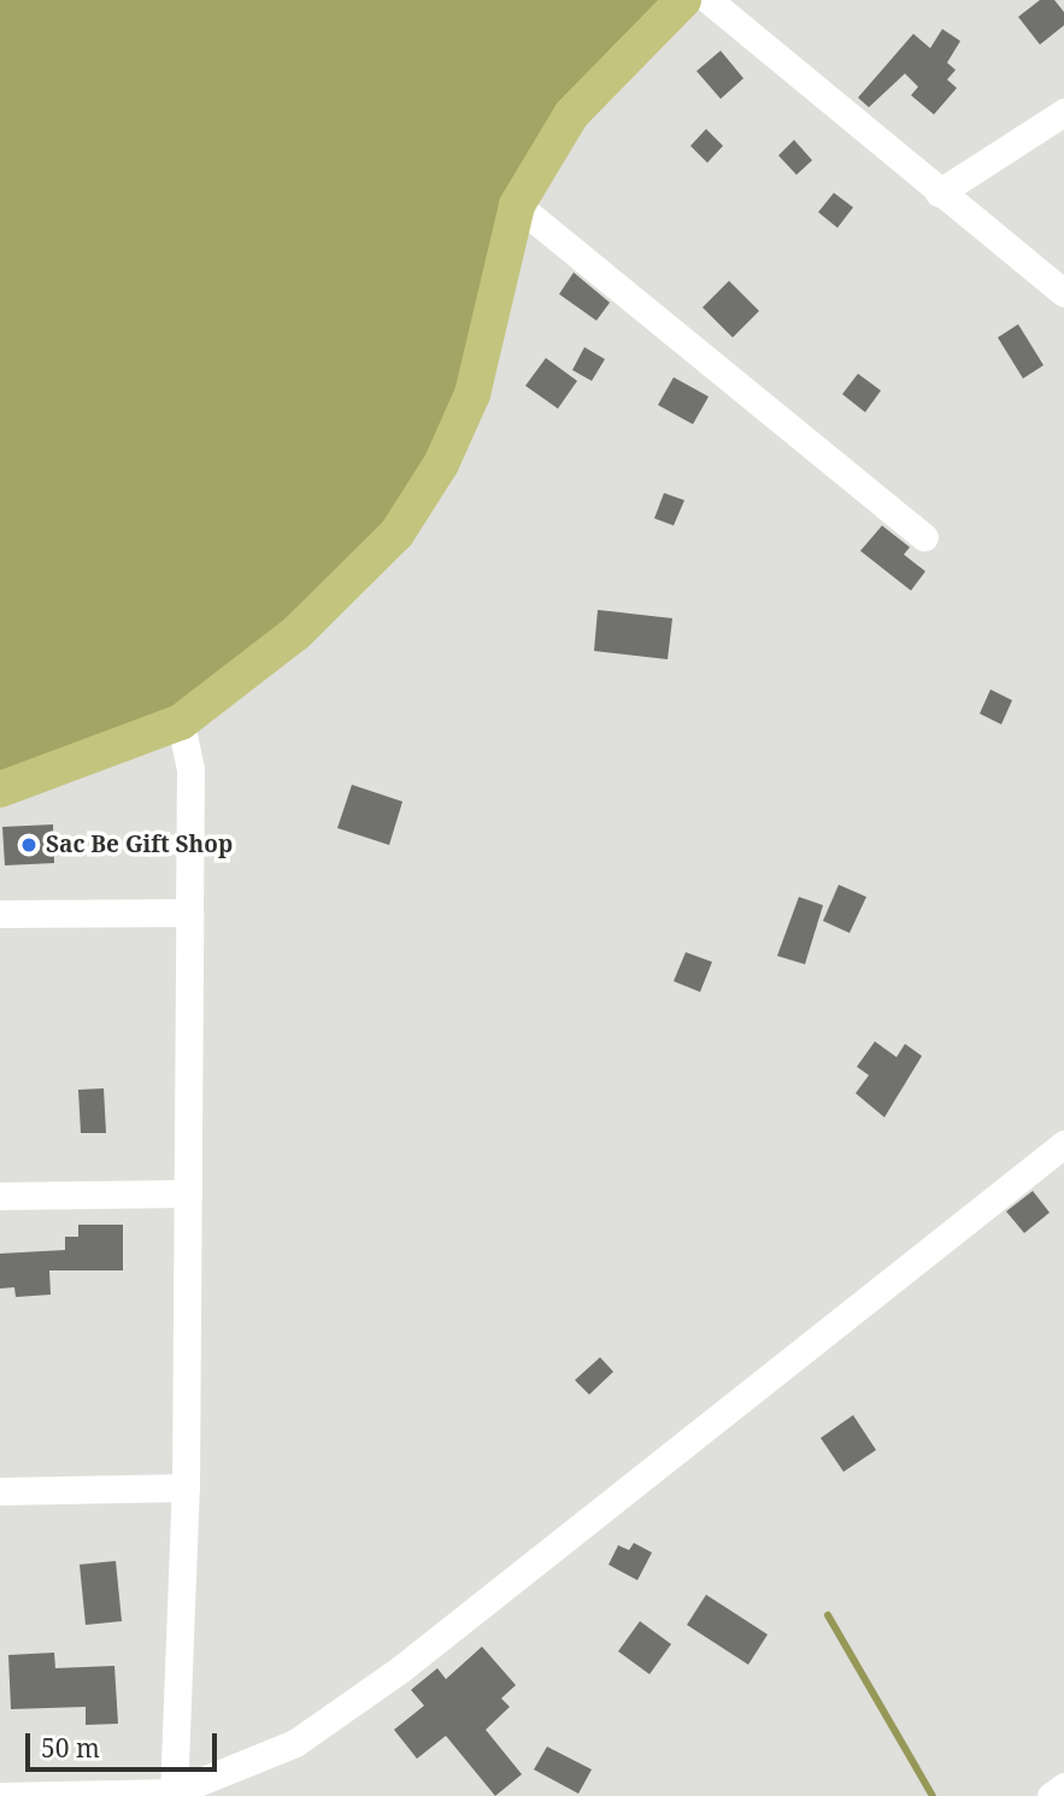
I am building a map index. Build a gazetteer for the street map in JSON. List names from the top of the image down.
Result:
{
  "places": ["Sac Be Gift Shop"],
  "scale_bar": "50 m"
}
